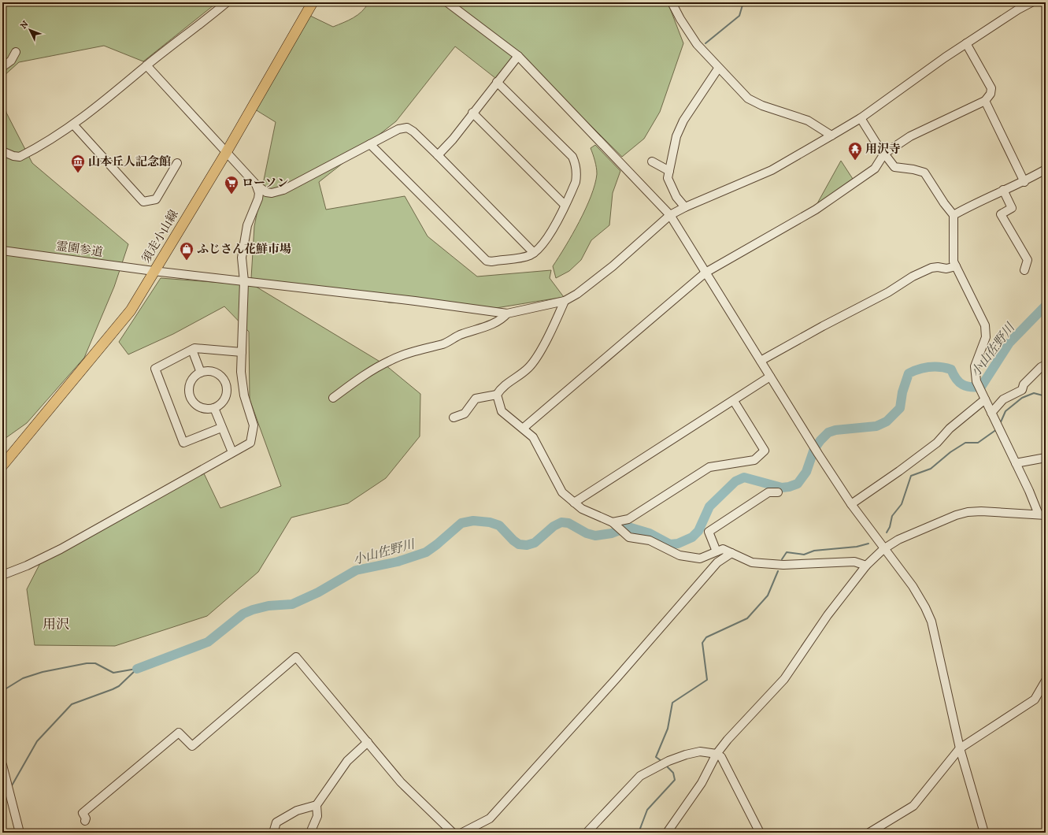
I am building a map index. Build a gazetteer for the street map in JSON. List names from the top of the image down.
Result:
{
  "streets": {
    "main road": ["須走小山線"],
    "street": ["霊園参道"]
  },
  "crossings": [
    ["須走小山線", "霊園参道"]
  ],
  "districts": ["用沢"],
  "water": ["小山佐野川"],
  "places": {
    "temple": ["用沢寺"],
    "museum": ["山本丘人記念館"],
    "supermarket": ["ローソン"],
    "shop": ["ふじさん花鮮市場"]
  },
  "north": "top left"
}
